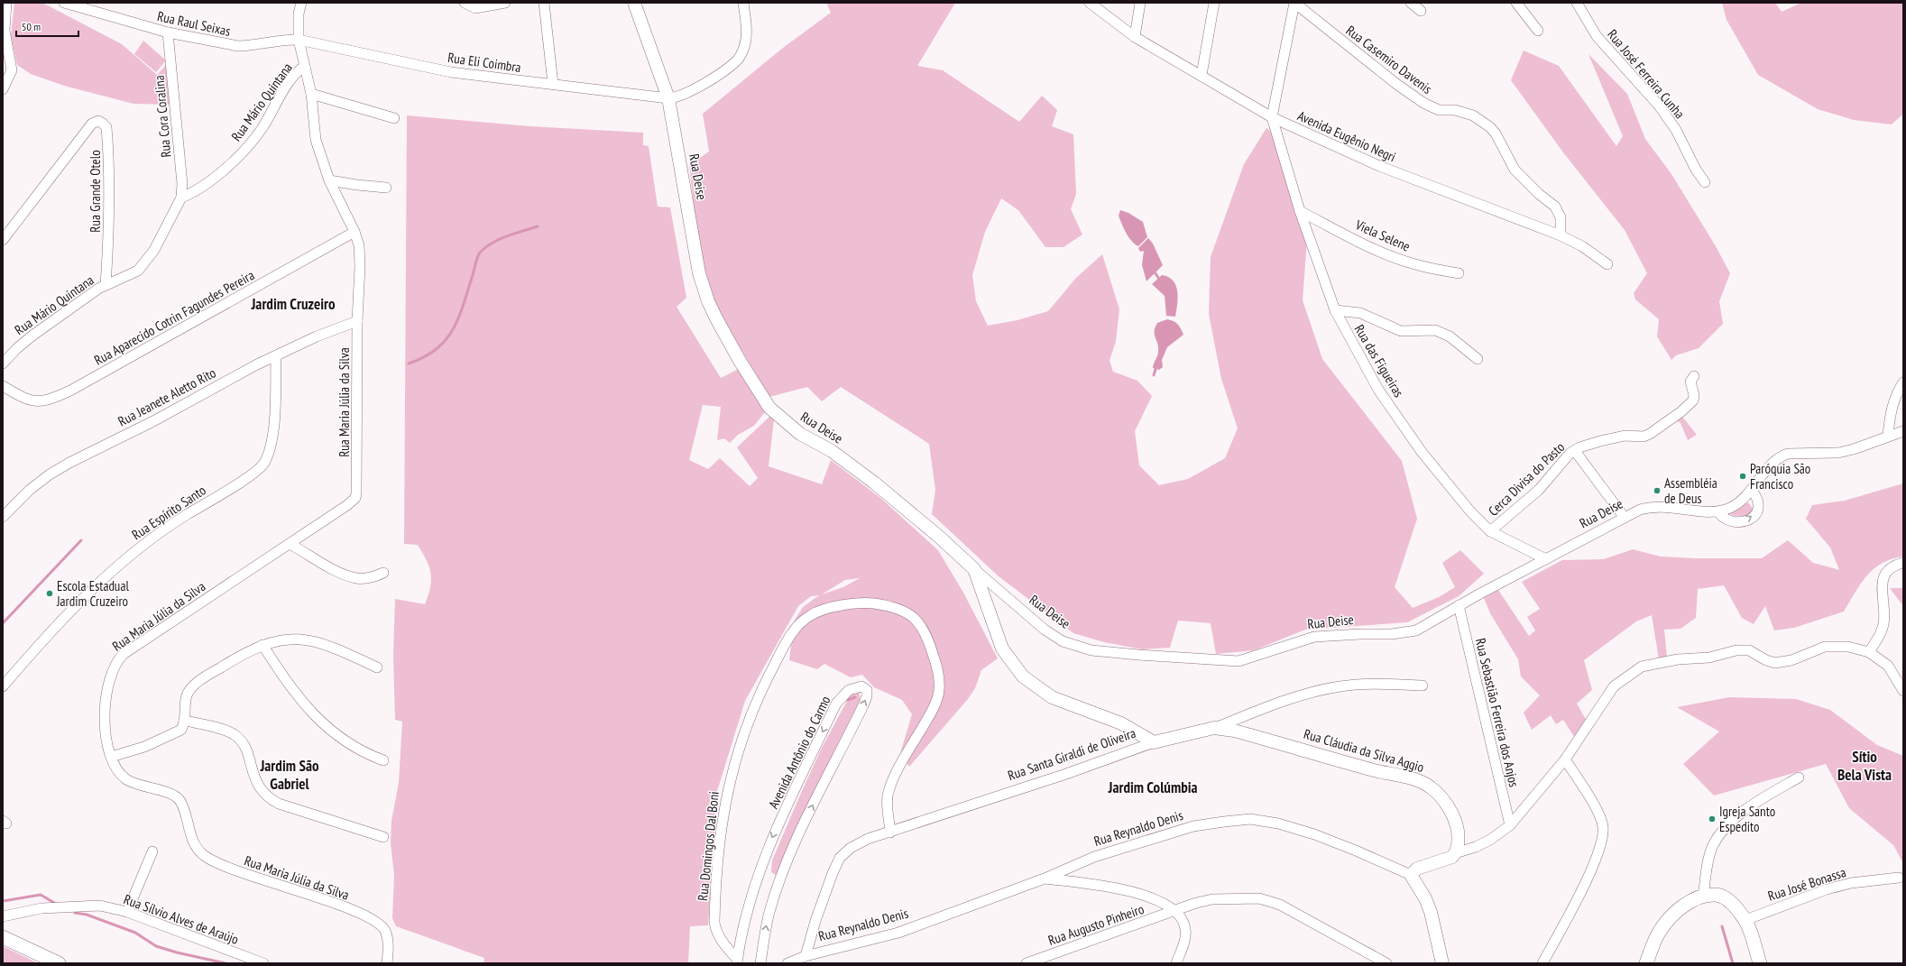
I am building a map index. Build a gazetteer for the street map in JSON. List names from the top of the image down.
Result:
{
  "streets": {
    "street": [
      "Rua Raul Seixas",
      "Rua Casemiro Davenis",
      "Rua Eli Coimbra",
      "Rua José Ferreira Cunha",
      "Rua Mário Quintana",
      "Rua Cora Coralina",
      "Avenida Eugênio Negri",
      "Rua Deise",
      "Rua Grande Otelo",
      "Viela Selene",
      "Rua Aparecido Cotrin Fagundes Pereira",
      "Rua das Figueiras",
      "Rua Jeanete Aletto Rito",
      "Rua Maria Júlia da Silva",
      "Cerca Divisa do Pasto",
      "Rua Espírito Santo",
      "Rua Sebastião Ferreira dos Anjos",
      "Rua Cláudia da Silva Aggio",
      "Avenida Antônio do Carmo",
      "Rua Santa Giraldi de Oliveira",
      "Rua Reynaldo Denis",
      "Rua Domingos Dal Boni",
      "Rua José Bonassa",
      "Rua Sílvio Alves de Araújo",
      "Rua Augusto Pinheiro"
    ]
  },
  "crossings": [
    ["Rua Raul Seixas", "Rua Eli Coimbra"],
    ["Rua Raul Seixas", "Rua Cora Coralina"],
    ["Rua Casemiro Davenis", "Avenida Eugênio Negri"],
    ["Rua Eli Coimbra", "Rua Deise"],
    ["Rua Mário Quintana", "Rua Cora Coralina"],
    ["Rua Mário Quintana", "Rua Grande Otelo"],
    ["Avenida Eugênio Negri", "Rua das Figueiras"],
    ["Rua Deise", "Rua das Figueiras"],
    ["Rua Deise", "Rua Sebastião Ferreira dos Anjos"],
    ["Viela Selene", "Rua das Figueiras"],
    ["Rua das Figueiras", "Cerca Divisa do Pasto"],
    ["Rua Jeanete Aletto Rito", "Rua Maria Júlia da Silva"],
    ["Rua Jeanete Aletto Rito", "Rua Espírito Santo"],
    ["Rua Cláudia da Silva Aggio", "Rua Santa Giraldi de Oliveira"],
    ["Avenida Antônio do Carmo", "Rua Domingos Dal Boni"],
    ["Rua Santa Giraldi de Oliveira", "Rua Reynaldo Denis"],
    ["Rua Santa Giraldi de Oliveira", "Rua Domingos Dal Boni"]
  ],
  "districts": [
    "Jardim Cruzeiro",
    "Sítio Bela Vista",
    "Jardim São Gabriel",
    "Jardim Colúmbia"
  ],
  "places": [
    "Paróquia São Francisco",
    "Assembléia de Deus",
    "Escola Estadual Jardim Cruzeiro",
    "Igreja Santo Espedito"
  ],
  "scale_bar": "50 m"
}
